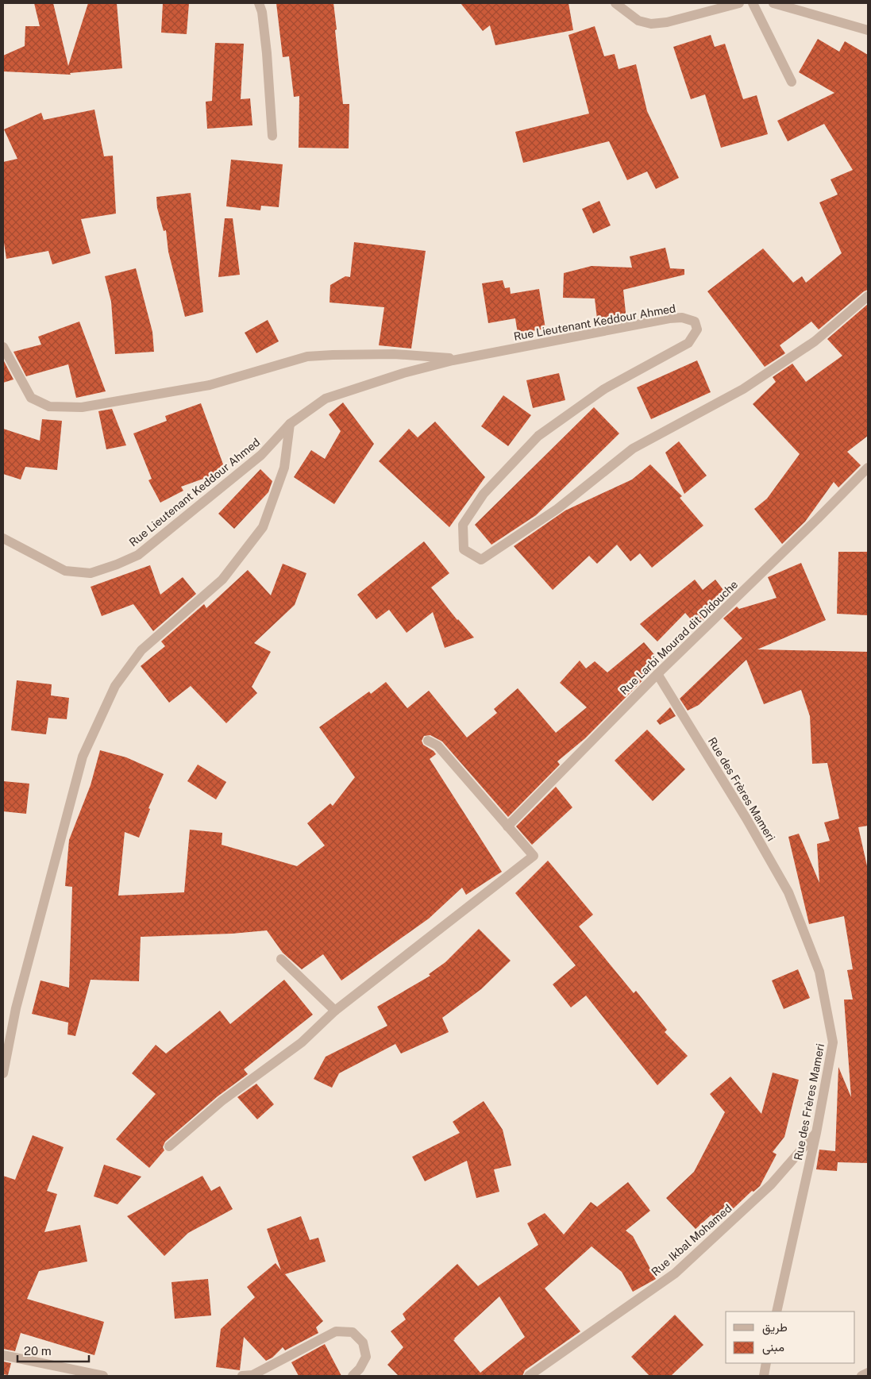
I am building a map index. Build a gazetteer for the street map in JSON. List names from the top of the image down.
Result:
{
  "streets": {
    "street": [
      "Rue Lieutenant Keddour Ahmed",
      "Rue Larbi Mourad dit Didouche",
      "Rue des Frères Mameri",
      "Rue Ikbal Mohamed"
    ]
  },
  "crossings": [
    ["Rue Larbi Mourad dit Didouche", "Rue des Frères Mameri"],
    ["Rue des Frères Mameri", "Rue Ikbal Mohamed"]
  ],
  "legend": ["طريق", "مبنى"],
  "scale_bar": "20 m"
}
